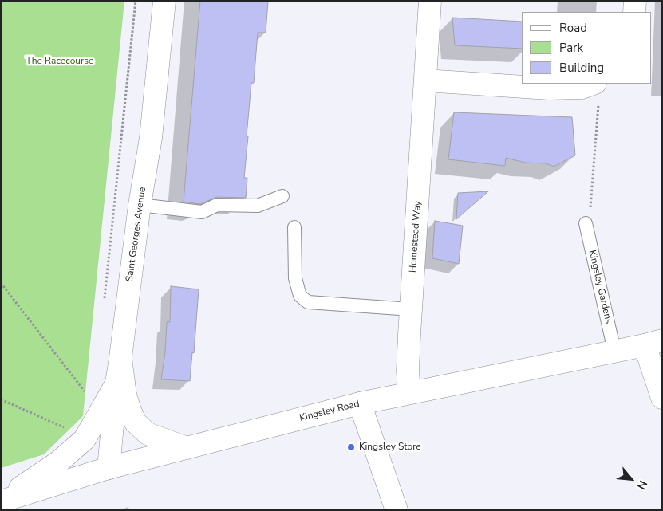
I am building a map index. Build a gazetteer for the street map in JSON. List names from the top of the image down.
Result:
{
  "streets": {
    "street": ["Saint Georges Avenue", "Homestead Way", "Kingsley Road"],
    "lane": ["Kingsley Gardens"]
  },
  "crossings": [
    ["Saint Georges Avenue", "Kingsley Road"],
    ["Homestead Way", "Kingsley Road"],
    ["Kingsley Gardens", "Kingsley Road"]
  ],
  "parks": ["The Racecourse"],
  "places": ["Kingsley Store"],
  "legend": ["Road", "Park", "Building"],
  "north": "bottom right"
}
